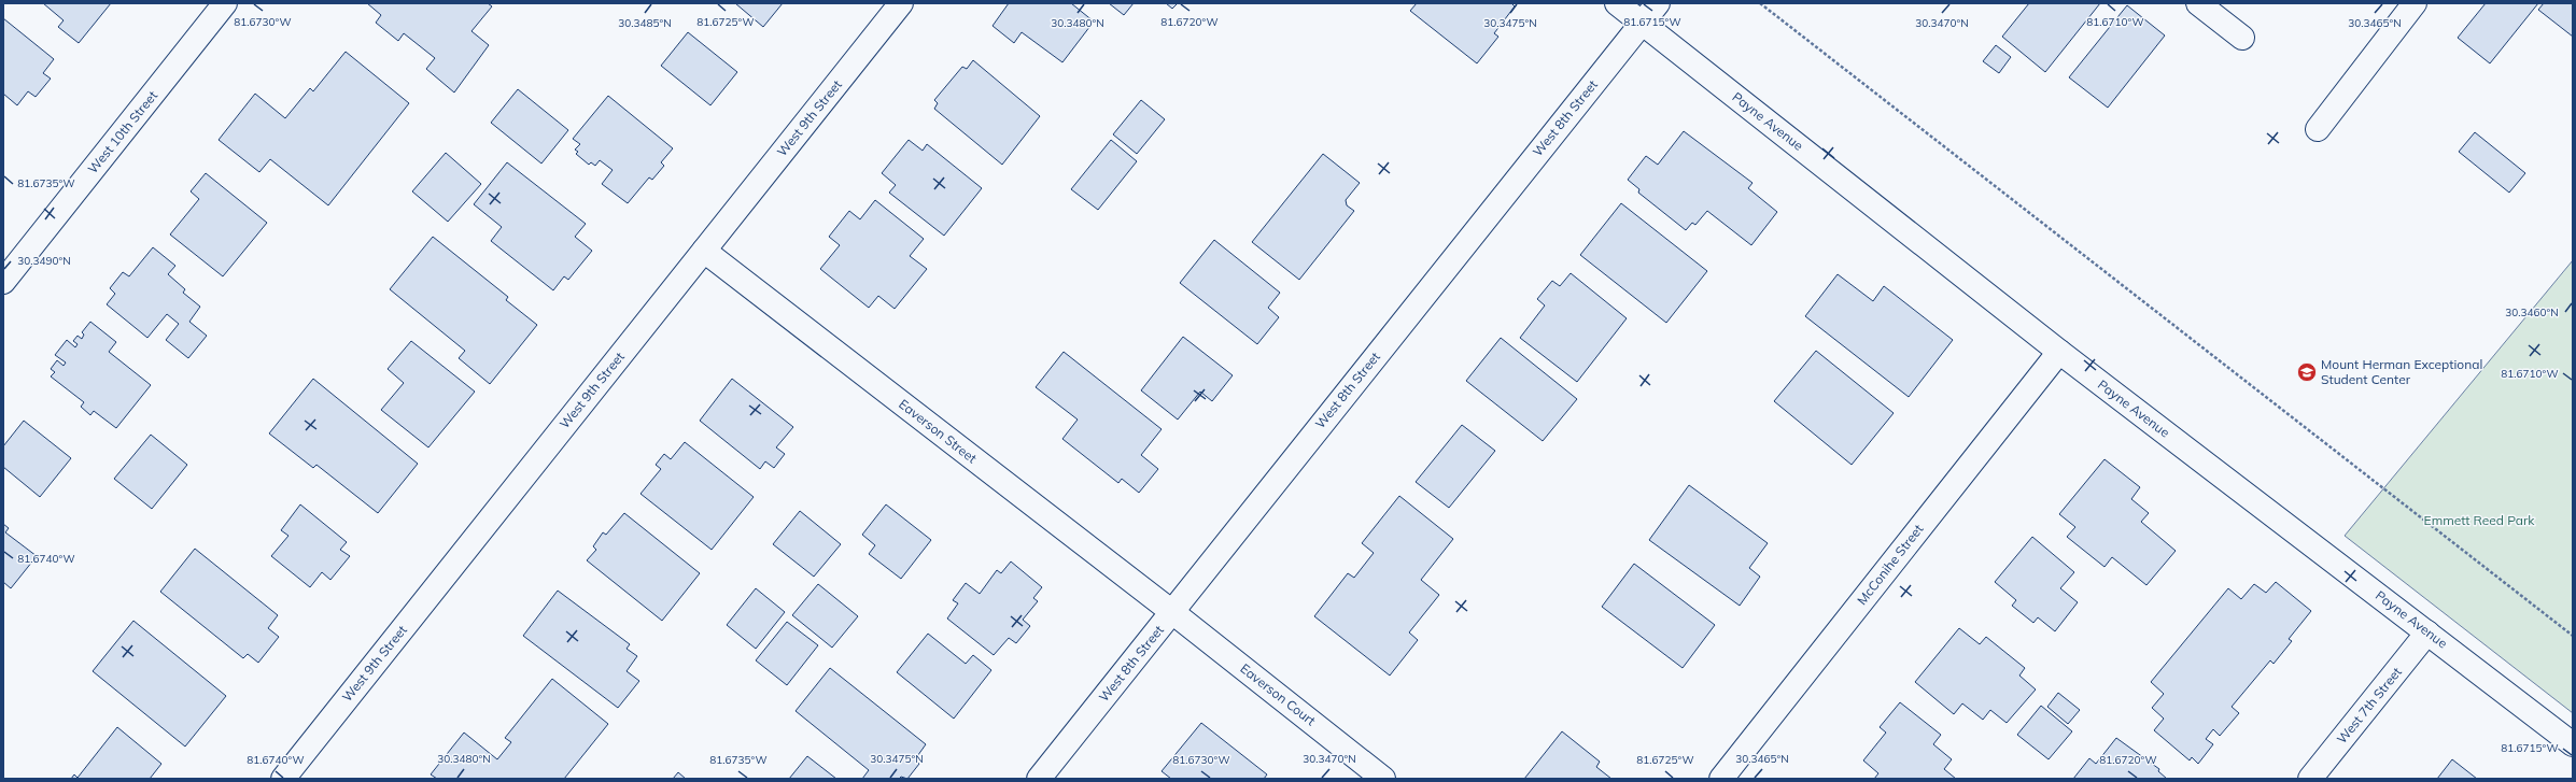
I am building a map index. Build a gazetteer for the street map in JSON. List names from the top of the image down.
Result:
{
  "streets": {
    "street": [
      "West 9th Street",
      "West 8th Street",
      "Payne Avenue",
      "West 10th Street",
      "Eaverson Street",
      "McConihe Street",
      "Eaverson Court",
      "West 7th Street"
    ]
  },
  "crossings": [
    ["West 9th Street", "Eaverson Street"],
    ["West 8th Street", "Payne Avenue"],
    ["West 8th Street", "Eaverson Street"],
    ["West 8th Street", "Eaverson Court"],
    ["Payne Avenue", "McConihe Street"],
    ["Payne Avenue", "West 7th Street"],
    ["Eaverson Street", "Eaverson Court"]
  ],
  "parks": ["Emmett Reed Park"],
  "places": {
    "school or university": ["Mount Herman Exceptional Student Center"]
  },
  "coordinates": [
    "81.6730°W",
    "81.6725°W",
    "81.6720°W",
    "81.6715°W",
    "81.6710°W",
    "30.3485°N",
    "30.3480°N",
    "30.3475°N",
    "30.3470°N",
    "30.3465°N",
    "81.6735°W",
    "30.3490°N",
    "30.3460°N",
    "81.6740°W"
  ]
}
